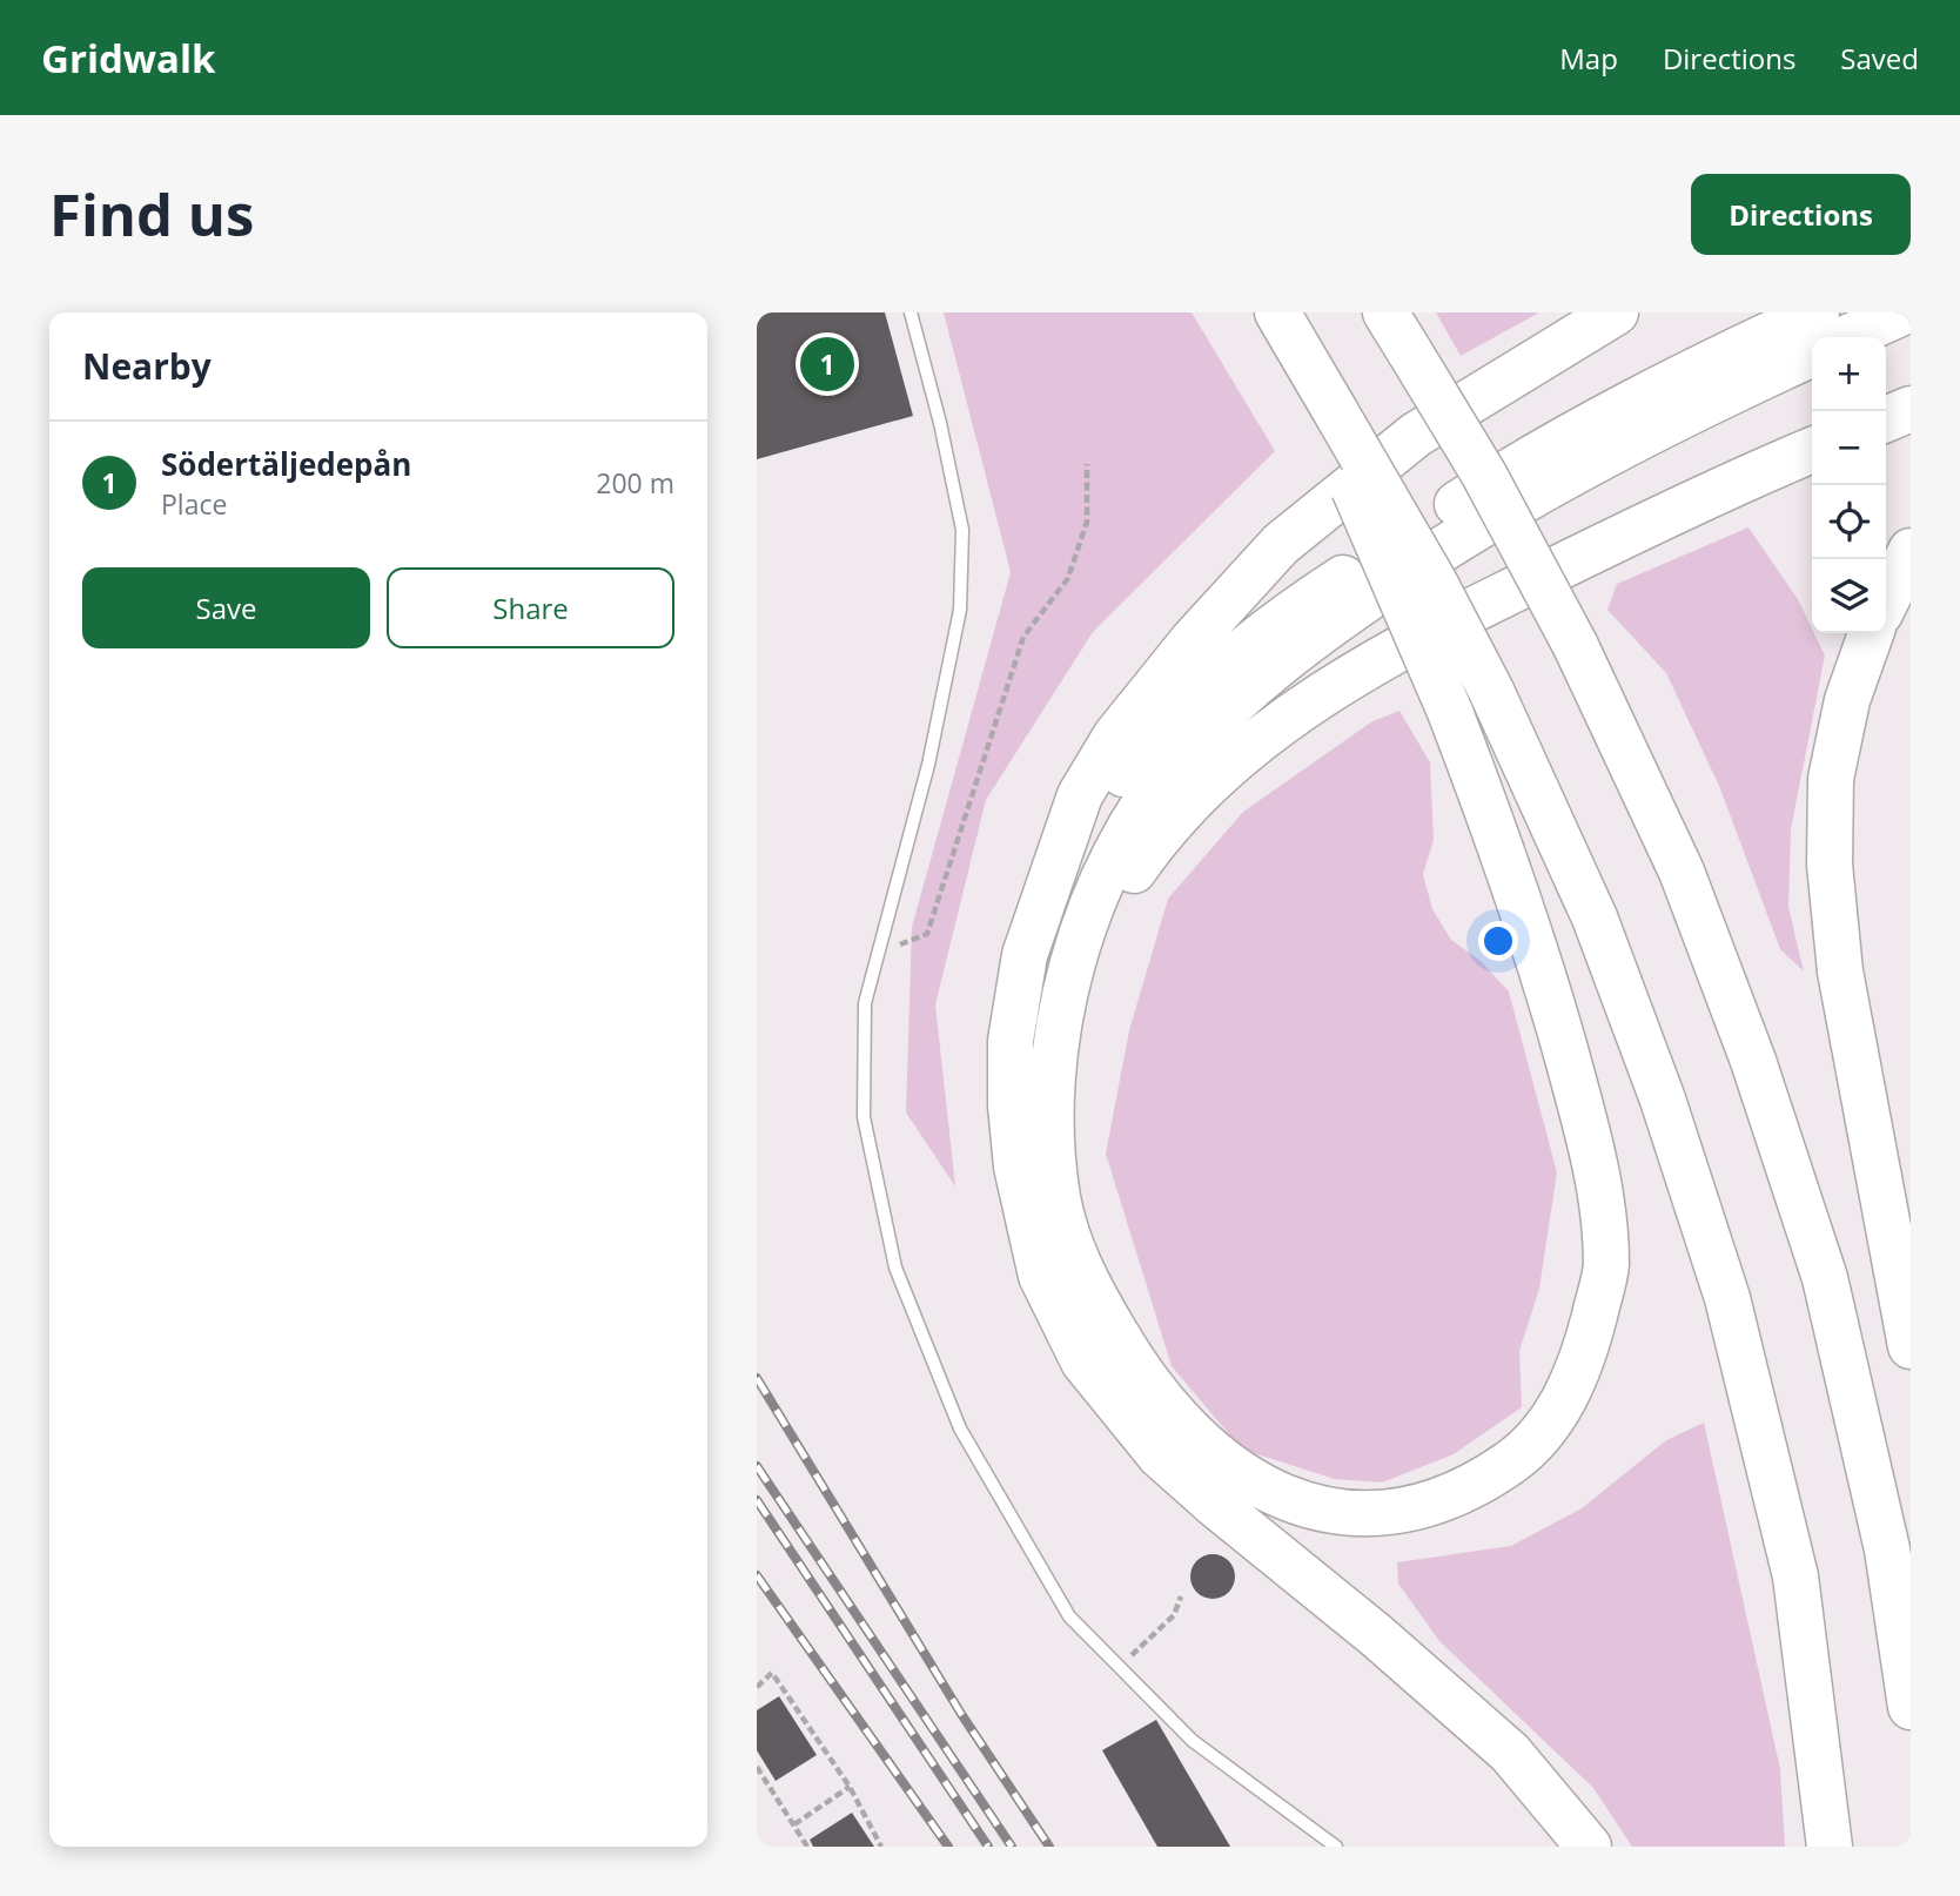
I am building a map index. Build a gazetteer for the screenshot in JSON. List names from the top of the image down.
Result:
{
  "page": {
    "header": "Gridwalk",
    "nav": ["Map", "Directions", "Saved"],
    "buttons": [
      "Directions",
      ["Save", "Share"]
    ],
    "title": "Find us",
    "heading": "Nearby",
    "pins": "1",
    "map_buttons": ["+", "−"],
    "list": [
      {
        "mark": "1",
        "name": "Södertäljedepån",
        "note": "Place",
        "value": "200 m"
      }
    ]
  }
}
